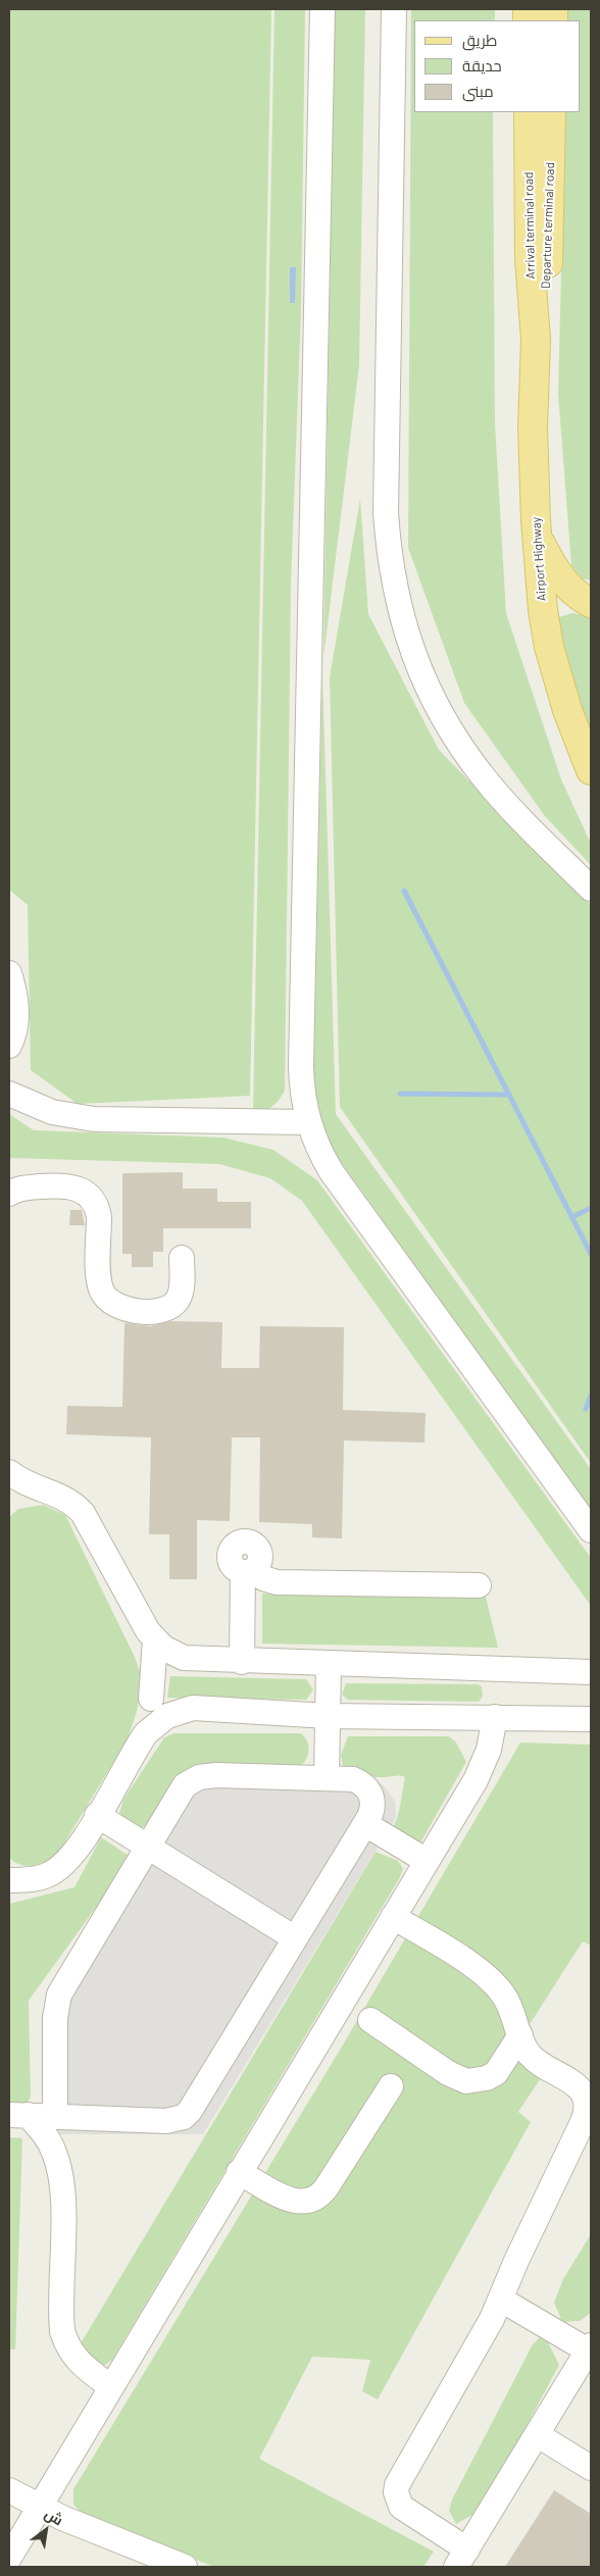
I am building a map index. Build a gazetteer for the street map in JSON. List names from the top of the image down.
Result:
{
  "streets": {
    "main road": ["Arrival terminal road", "Departure terminal road", "Airport Highway"]
  },
  "crossings": [
    ["Arrival terminal road", "Departure terminal road"],
    ["Arrival terminal road", "Airport Highway"],
    ["Departure terminal road", "Airport Highway"]
  ],
  "legend": ["طريق", "حديقة", "مبنى"],
  "north": "top right"
}
